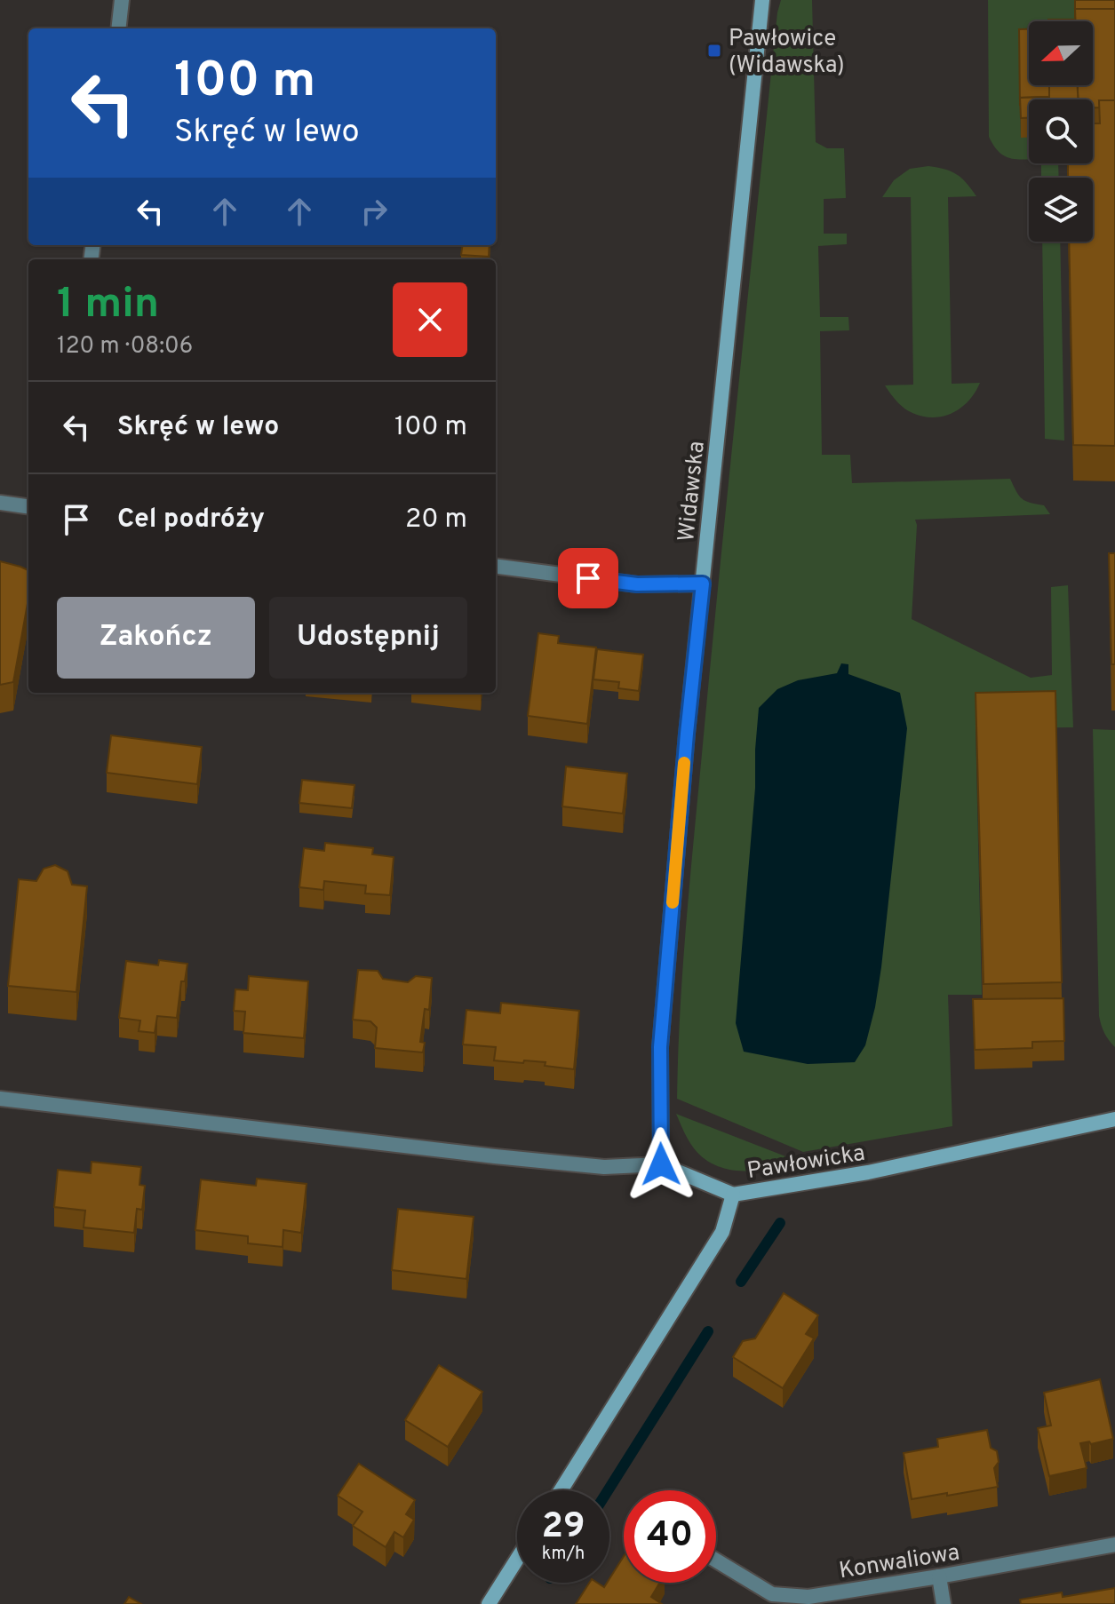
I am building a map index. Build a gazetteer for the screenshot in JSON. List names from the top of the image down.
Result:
{
  "streets": {
    "street": ["Widawska", "Pawłowicka", "Konwaliowa"]
  },
  "places": {
    "transit": ["Pawłowice (Widawska)"]
  },
  "north": "left",
  "page": {
    "turn": ["100 m", "Skręć w lewo"],
    "heading": ["1 min", "120 m · 08:06"],
    "list": [
      {
        "name": "Skręć w lewo",
        "value": "100 m"
      },
      {
        "name": "Cel podróży",
        "value": "20 m"
      }
    ],
    "buttons": ["Zakończ", "Udostępnij"],
    "speed": "29 km/h",
    "limit": "40"
  }
}
